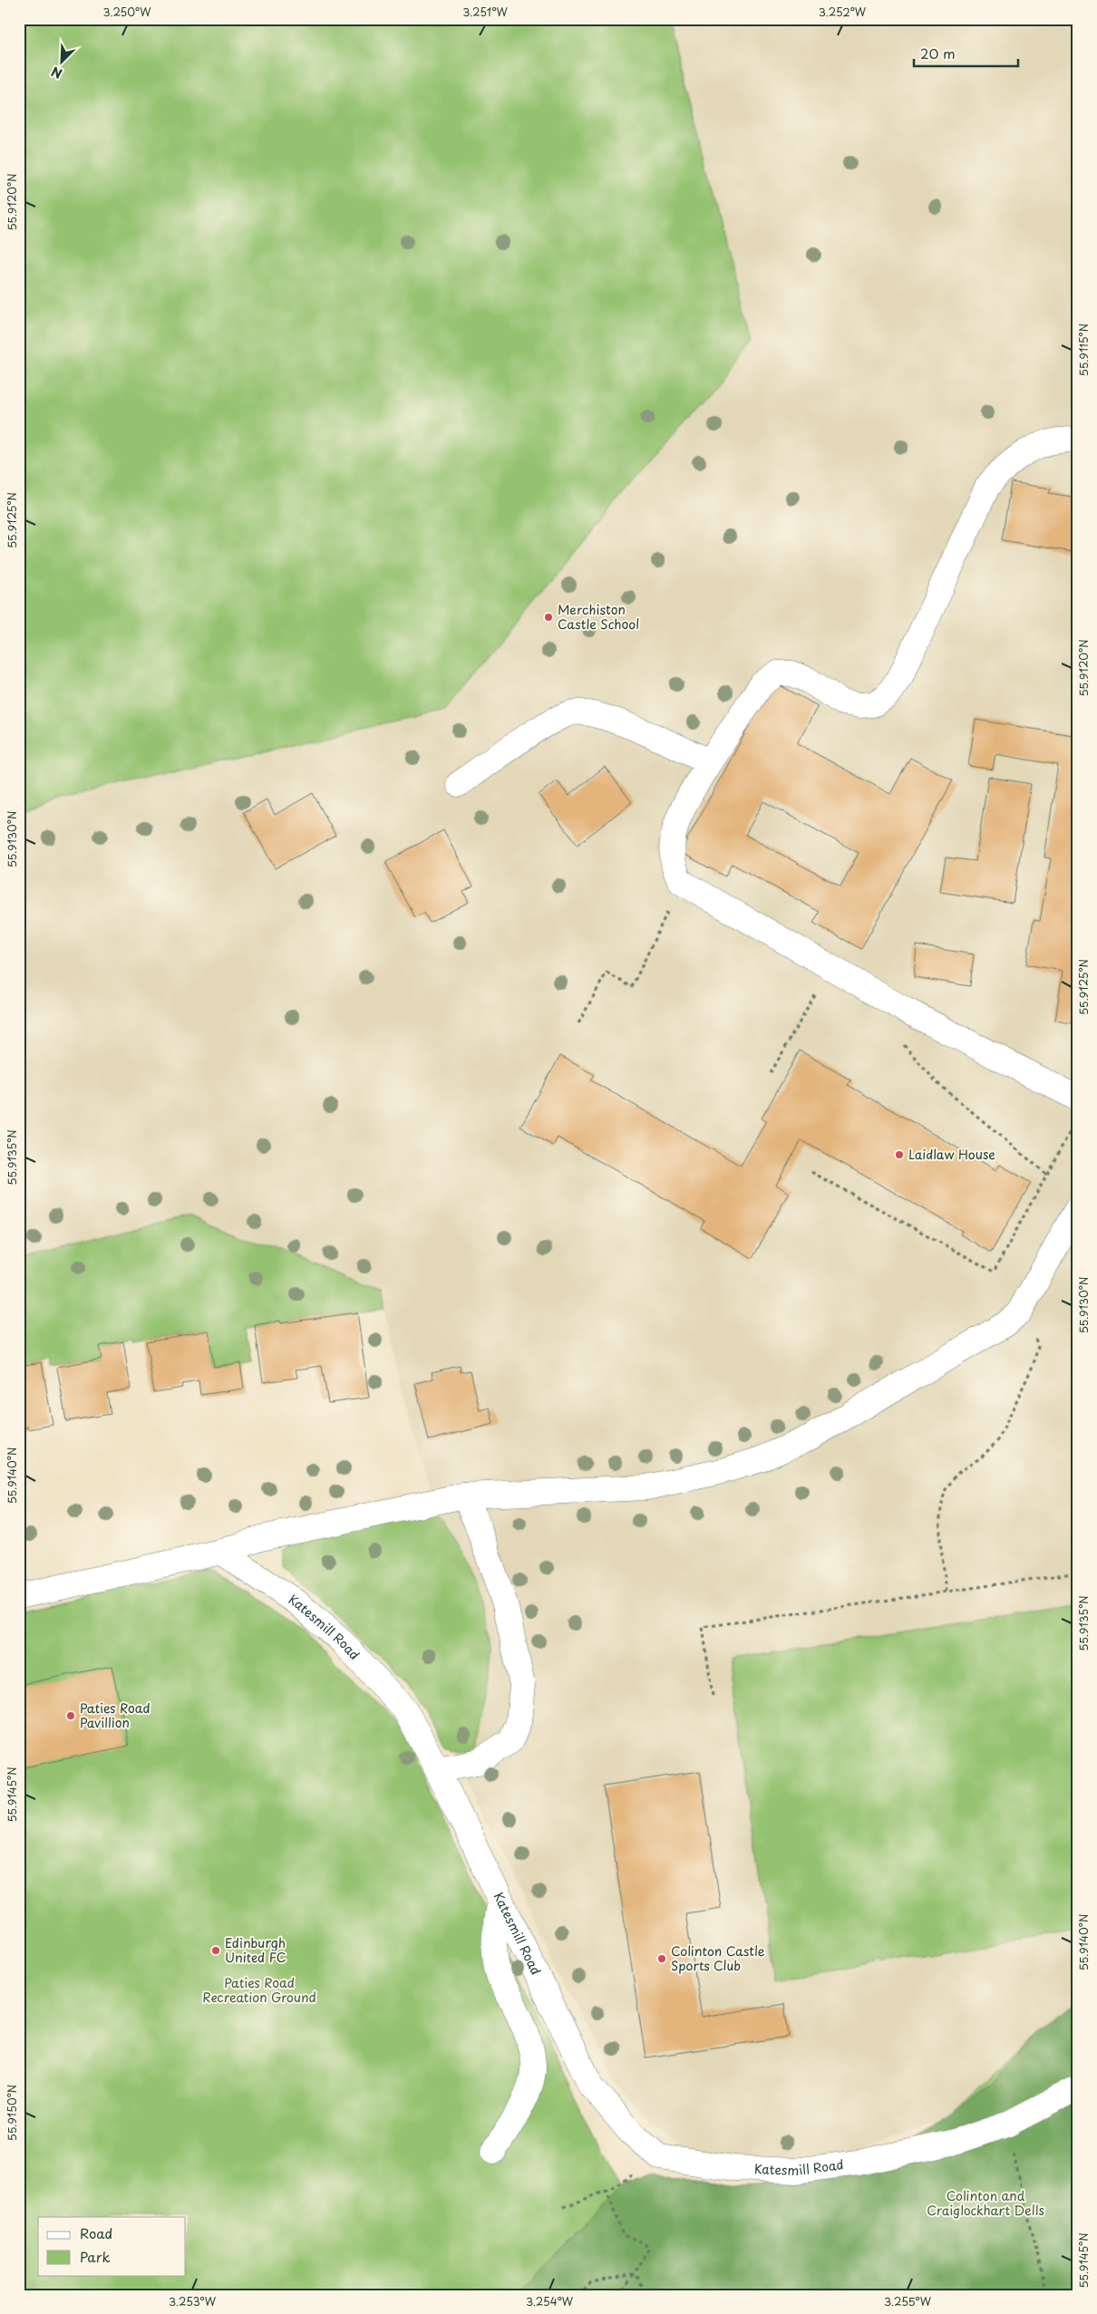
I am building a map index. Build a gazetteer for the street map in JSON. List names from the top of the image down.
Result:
{
  "streets": {
    "street": ["Katesmill Road"]
  },
  "parks": ["Paties Road Recreation Ground", "Colinton and Craiglockhart Dells"],
  "places": [
    "Merchiston Castle School",
    "Laidlaw House",
    "Paties Road Pavillion",
    "Edinburgh United FC",
    "Colinton Castle Sports Club"
  ],
  "legend": ["Road", "Park"],
  "scale_bar": "20 m",
  "north": "bottom left",
  "coordinates": [
    "3.250°W",
    "3.251°W",
    "3.252°W",
    "55.9120°N",
    "55.9115°N",
    "55.9125°N",
    "55.9130°N",
    "55.9135°N",
    "55.9140°N",
    "55.9145°N",
    "55.9150°N",
    "3.253°W",
    "3.254°W",
    "3.255°W"
  ]
}
